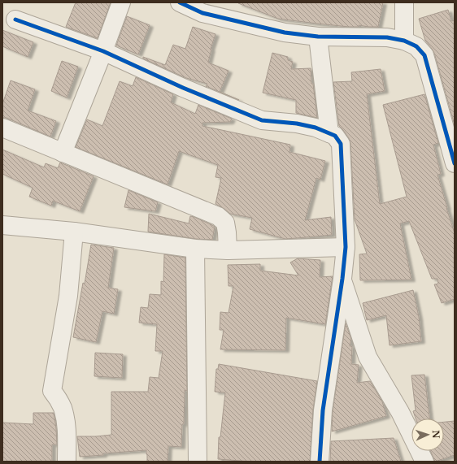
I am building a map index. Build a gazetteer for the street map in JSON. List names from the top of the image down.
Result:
{
  "north": "right"
}
